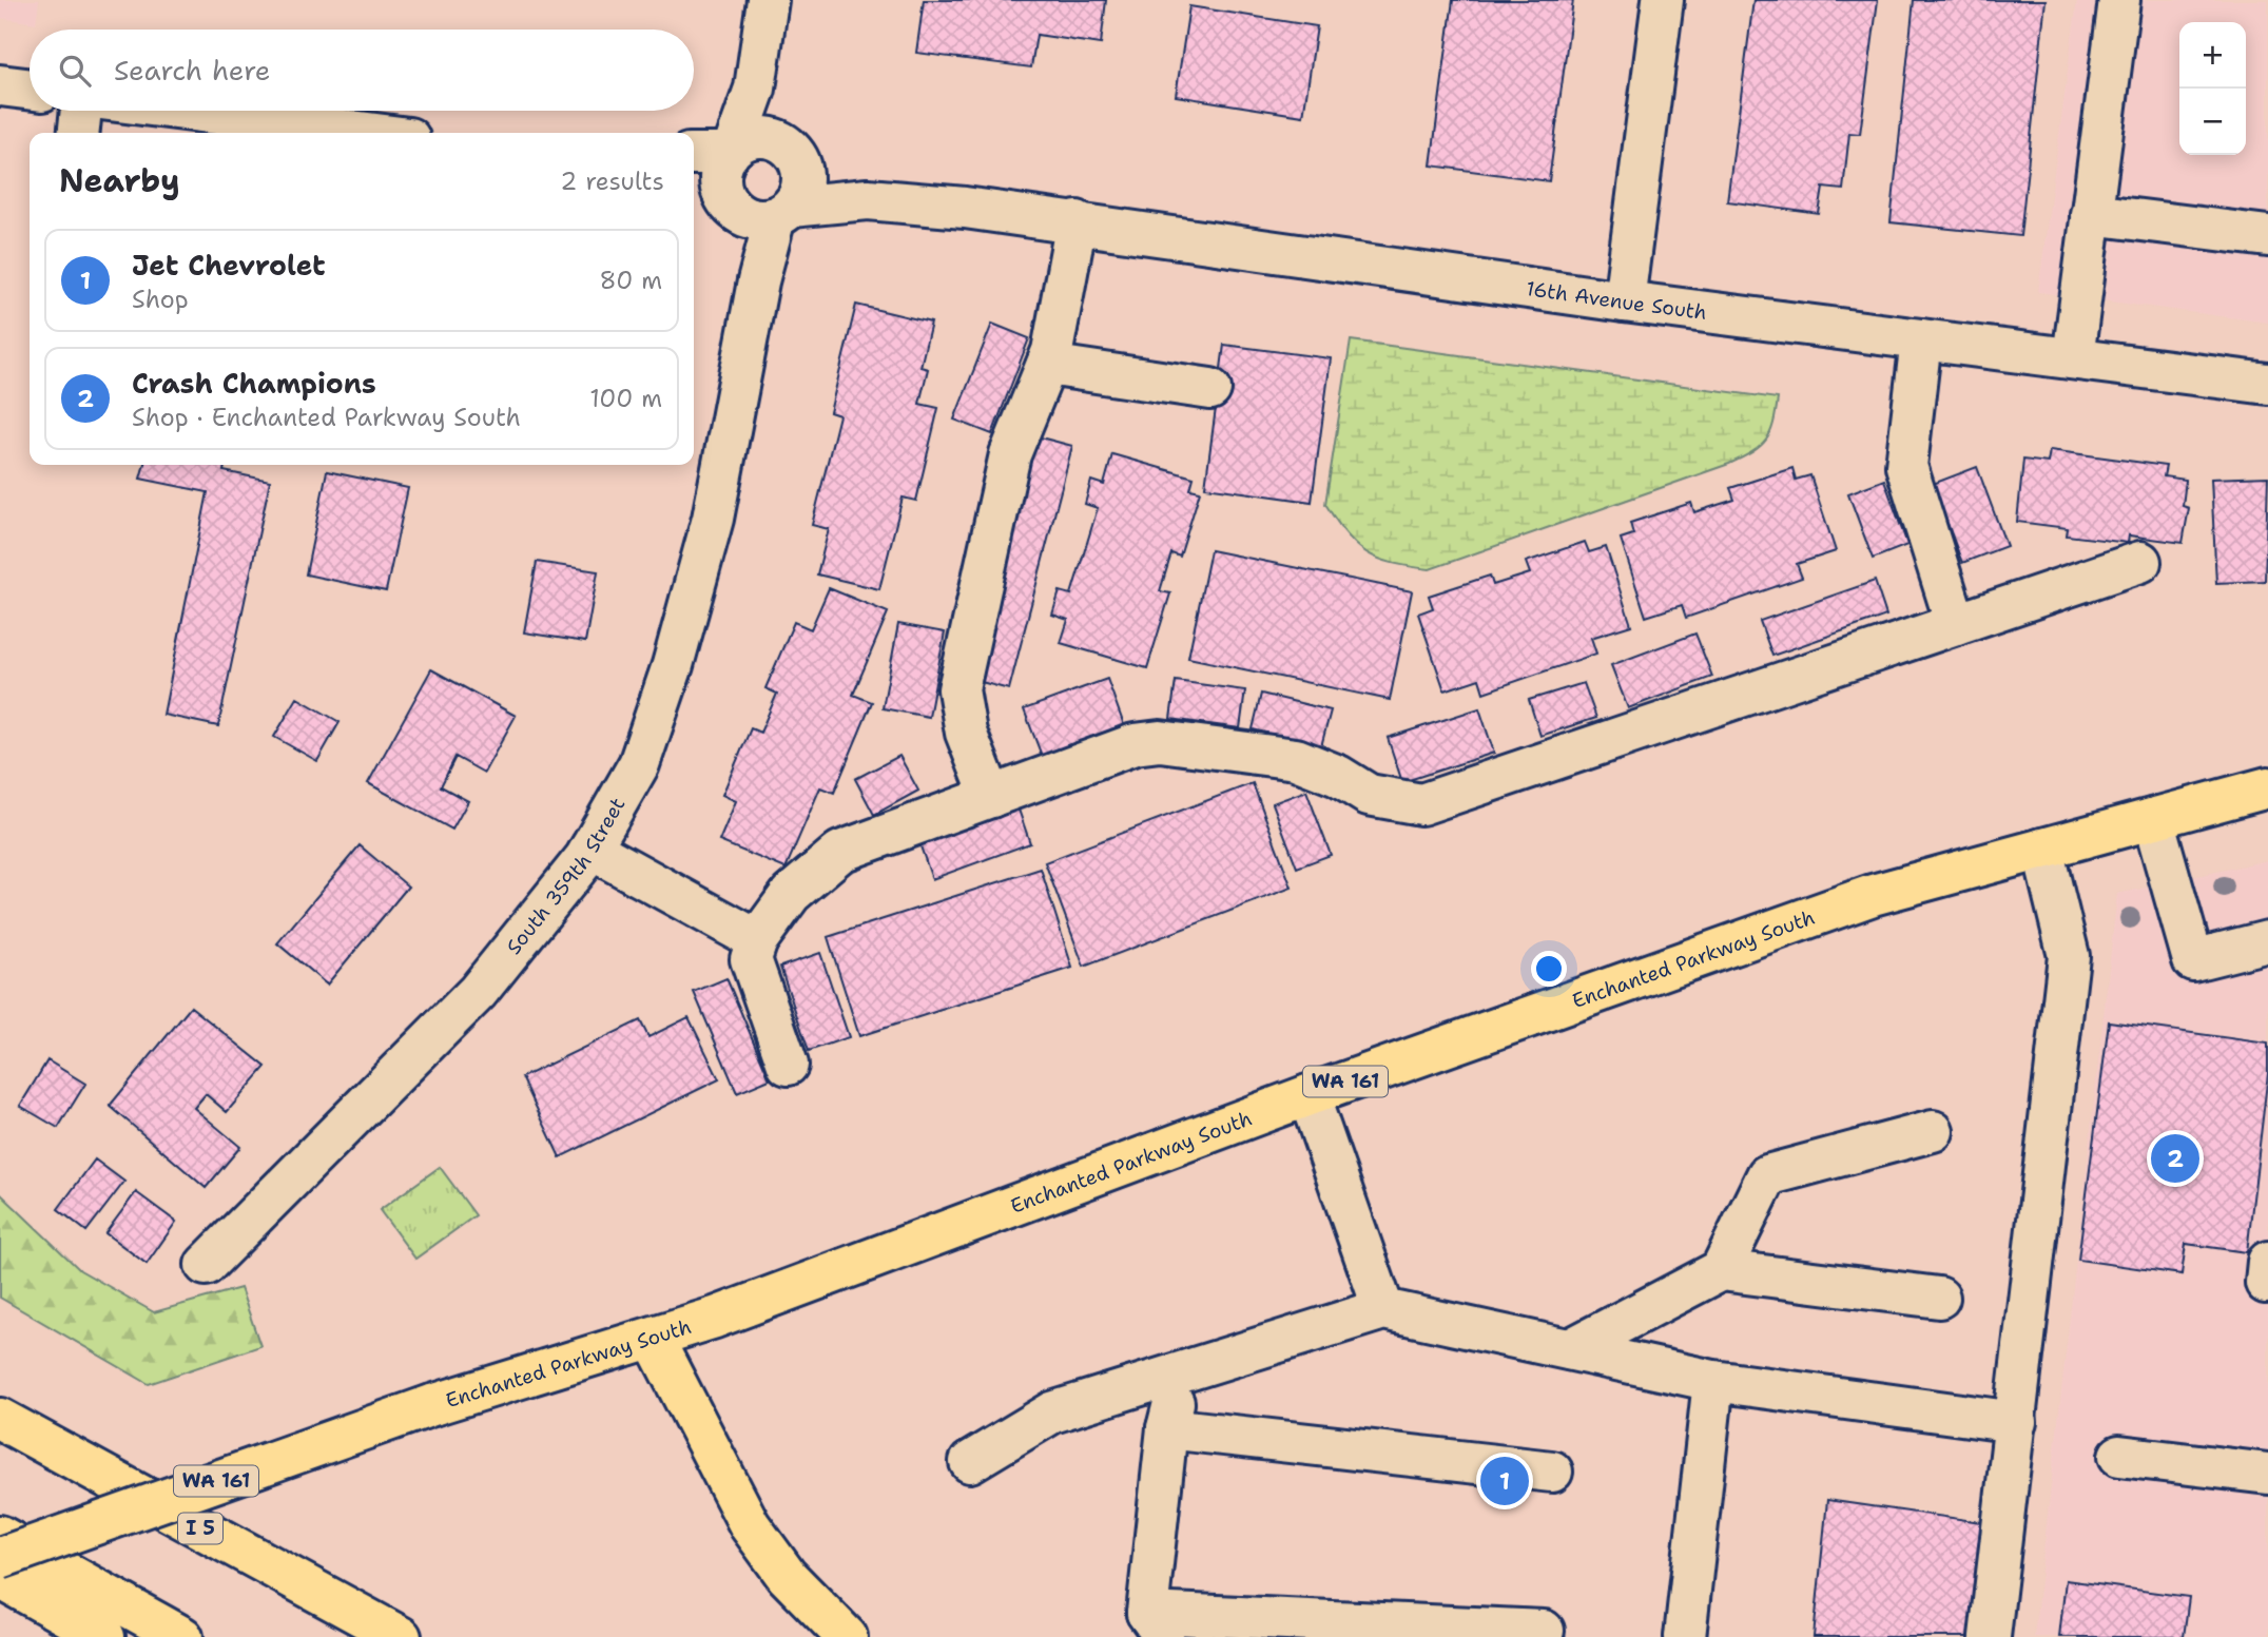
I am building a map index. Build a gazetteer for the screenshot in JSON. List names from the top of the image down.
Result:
{
  "streets": {
    "main road": ["Enchanted Parkway South", "WA 161", "I 5"],
    "street": ["16th Avenue South", "South 359th Street"]
  },
  "crossings": [
    ["16th Avenue South", "South 359th Street"]
  ],
  "page": {
    "map_buttons": ["+", "−"],
    "search": "Search here",
    "heading": ["Nearby", "2 results"],
    "list": [
      {
        "mark": "1",
        "name": "Jet Chevrolet",
        "note": "Shop",
        "value": "80 m"
      },
      {
        "mark": "2",
        "name": "Crash Champions",
        "note": "Shop · Enchanted Parkway South",
        "value": "100 m"
      }
    ],
    "pins": ["2", "1"]
  }
}
